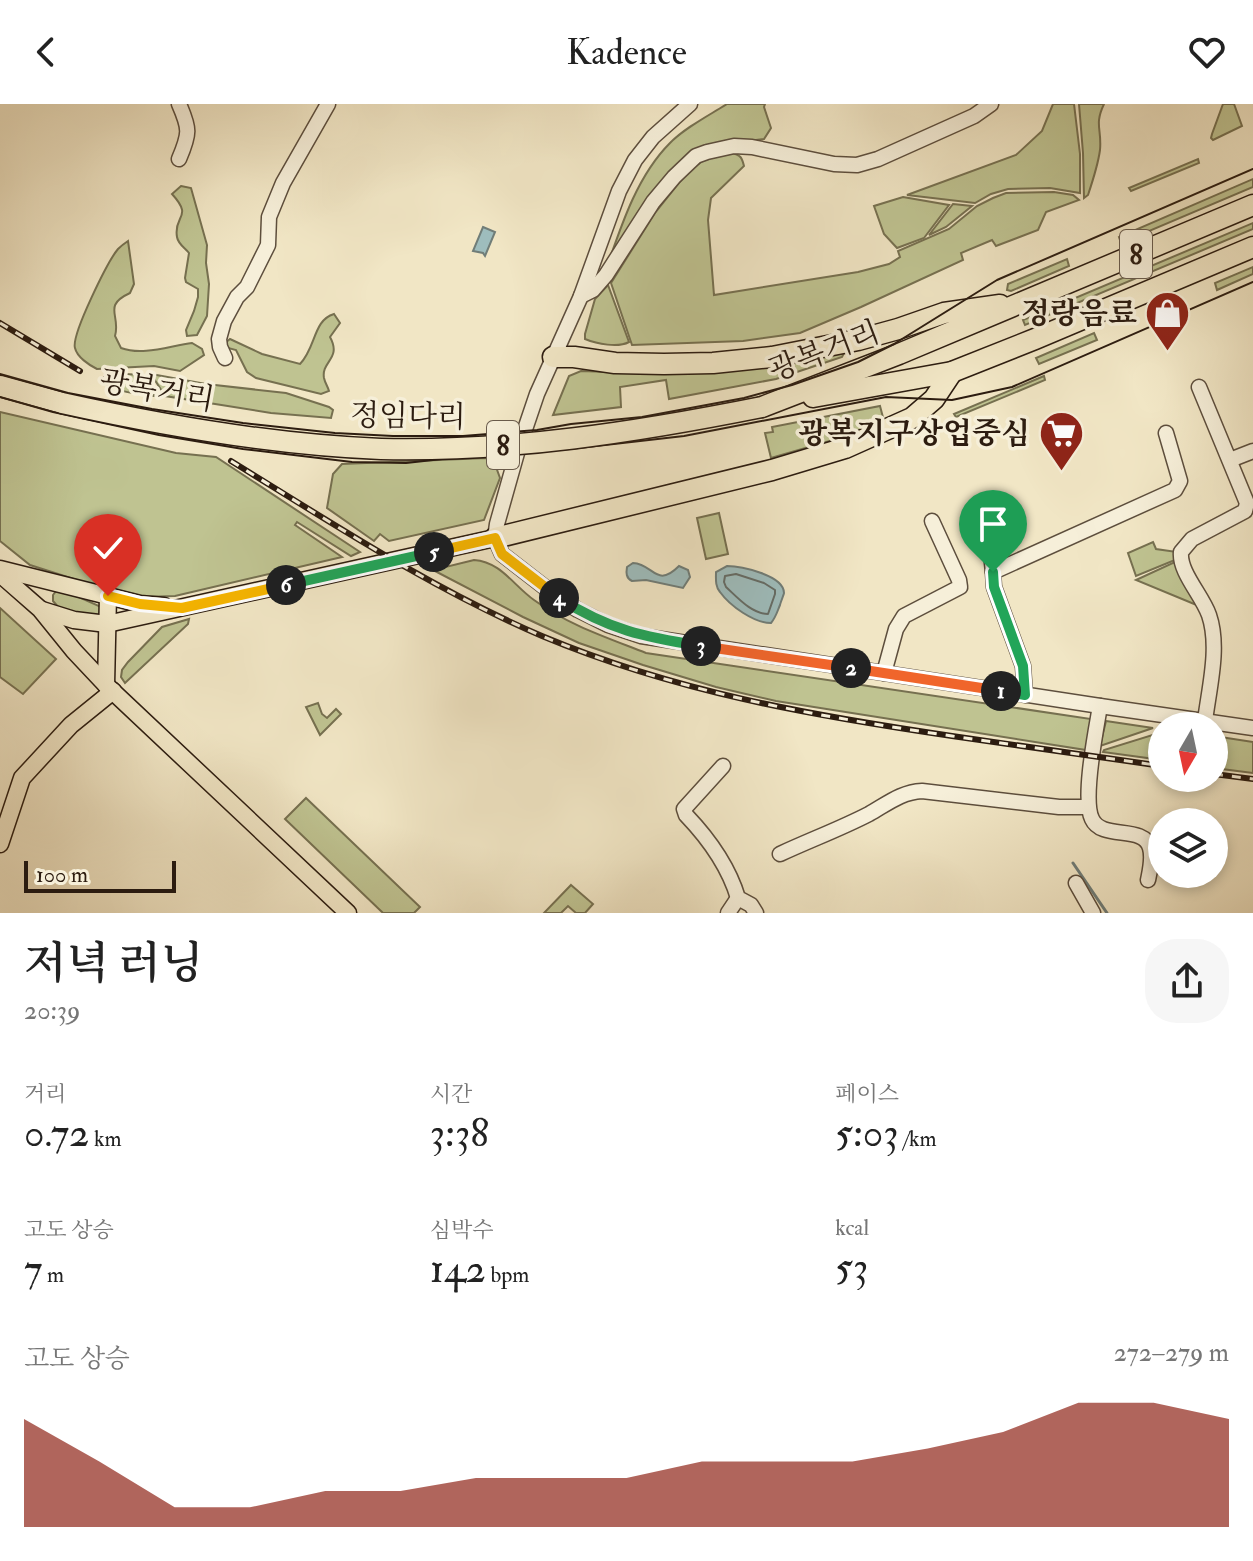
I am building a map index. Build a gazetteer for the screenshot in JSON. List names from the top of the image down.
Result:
{
  "streets": {
    "highway": ["8", "광복거리", "정임다리"]
  },
  "crossings": [
    ["광복거리", "정임다리"]
  ],
  "places": {
    "shop": ["정랑음료"],
    "supermarket": ["광복지구상업중심"]
  },
  "scale_bar": "100 m",
  "north": "bottom",
  "page": {
    "header": "Kadence",
    "pins": [
      "5",
      "6",
      "4",
      "3",
      "2",
      "1"
    ],
    "scale": "100 m",
    "heading": ["저녁 러닝", "20:39"],
    "stats": [
      ["거리", "0.72 km"],
      ["시간", "3:38"],
      ["페이스", "5:03 /km"],
      ["고도 상승", "7 m"],
      ["심박수", "142 bpm"],
      ["kcal", "53"]
    ],
    "chart": ["고도 상승", "272–279 m"]
  }
}
